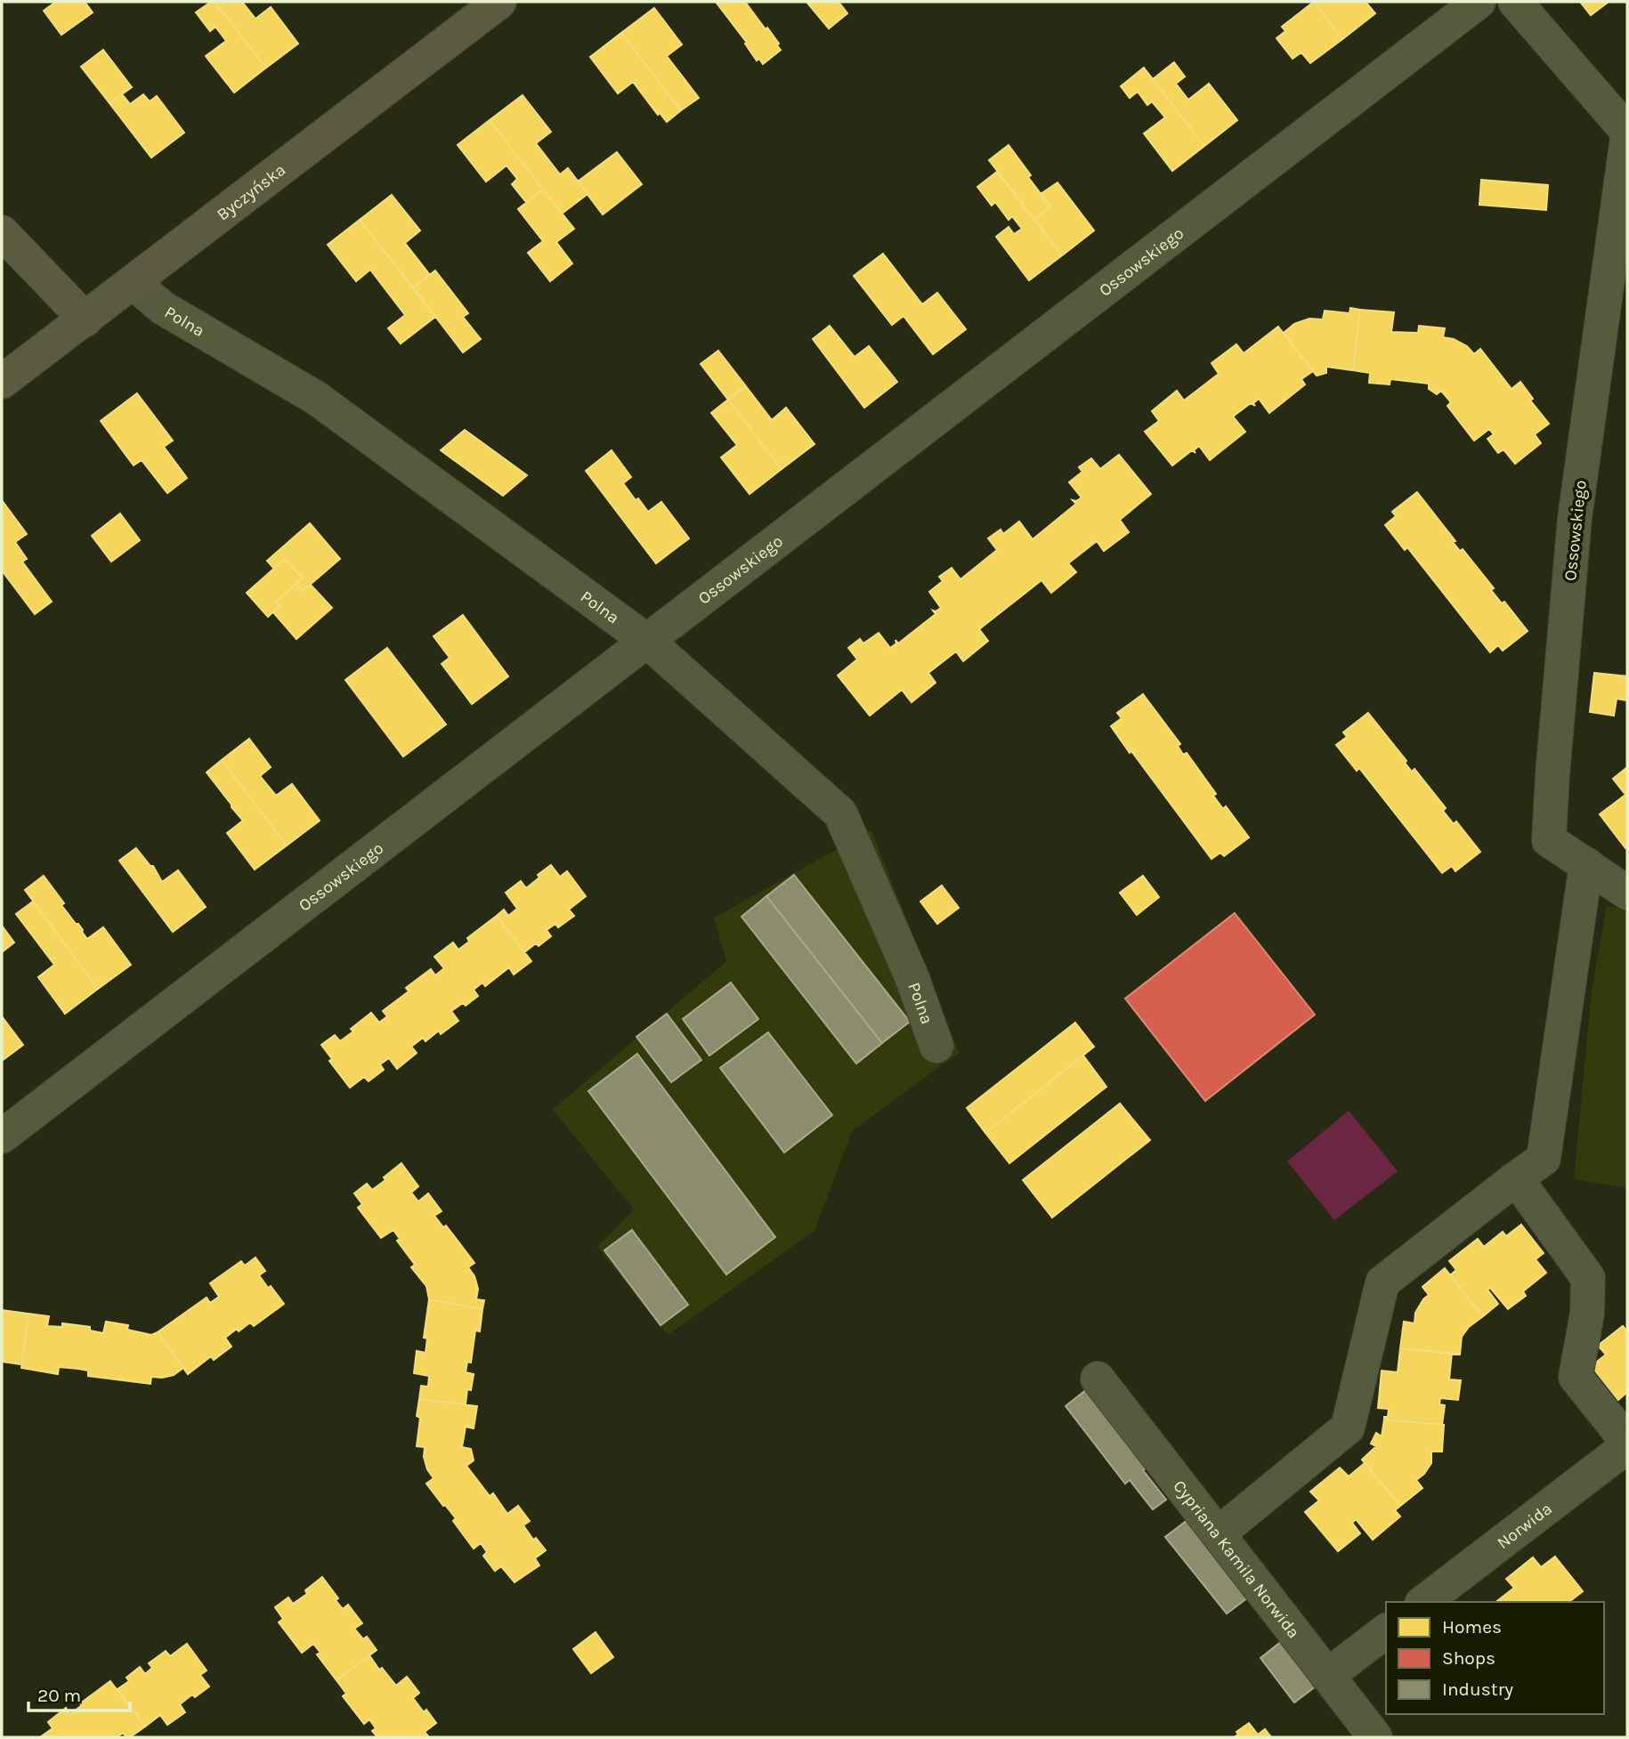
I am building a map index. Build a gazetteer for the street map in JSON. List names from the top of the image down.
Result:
{
  "streets": {
    "street": [
      "Byczyńska",
      "Ossowskiego",
      "Polna",
      "Norwida",
      "Cypriana Kamila Norwida"
    ]
  },
  "crossings": [
    ["Byczyńska", "Polna"],
    ["Ossowskiego", "Polna"]
  ],
  "legend": ["Homes", "Shops", "Industry"],
  "scale_bar": "20 m"
}
